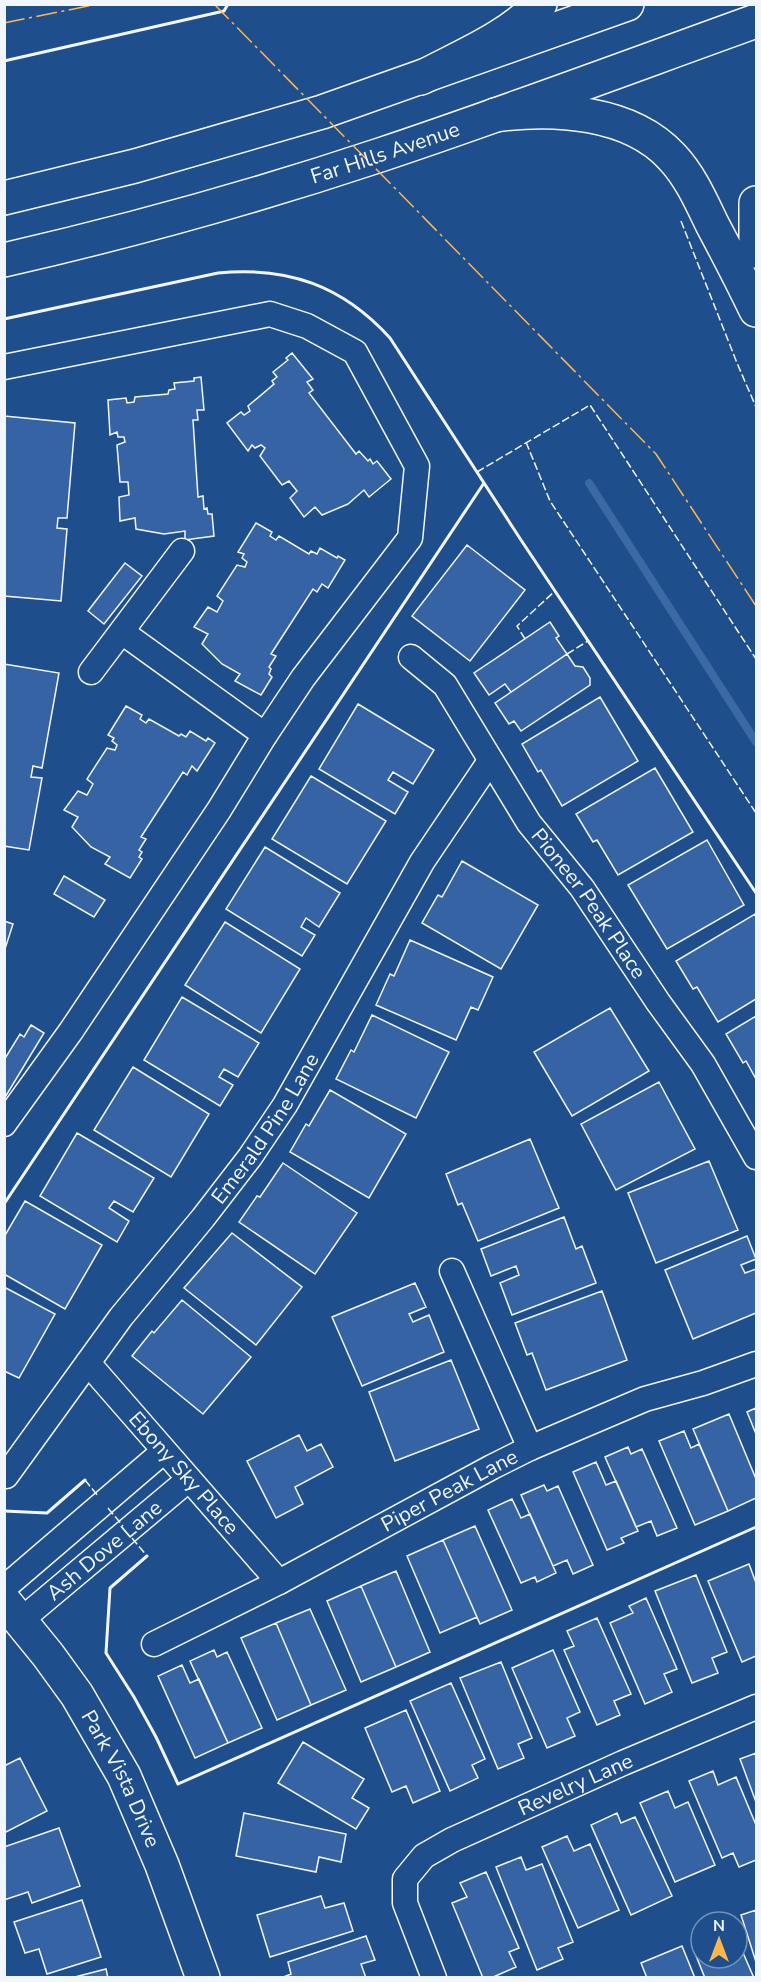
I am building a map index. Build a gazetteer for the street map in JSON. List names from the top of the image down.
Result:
{
  "streets": {
    "main road": ["Far Hills Avenue", "Park Vista Drive"],
    "street": [
      "Pioneer Peak Place",
      "Emerald Pine Lane",
      "Ebony Sky Place",
      "Piper Peak Lane",
      "Ash Dove Lane",
      "Revelry Lane"
    ]
  },
  "crossings": [
    ["Pioneer Peak Place", "Emerald Pine Lane"],
    ["Emerald Pine Lane", "Ebony Sky Place"],
    ["Ebony Sky Place", "Piper Peak Lane"],
    ["Ebony Sky Place", "Ash Dove Lane"],
    ["Ash Dove Lane", "Park Vista Drive"]
  ],
  "north": "top"
}
